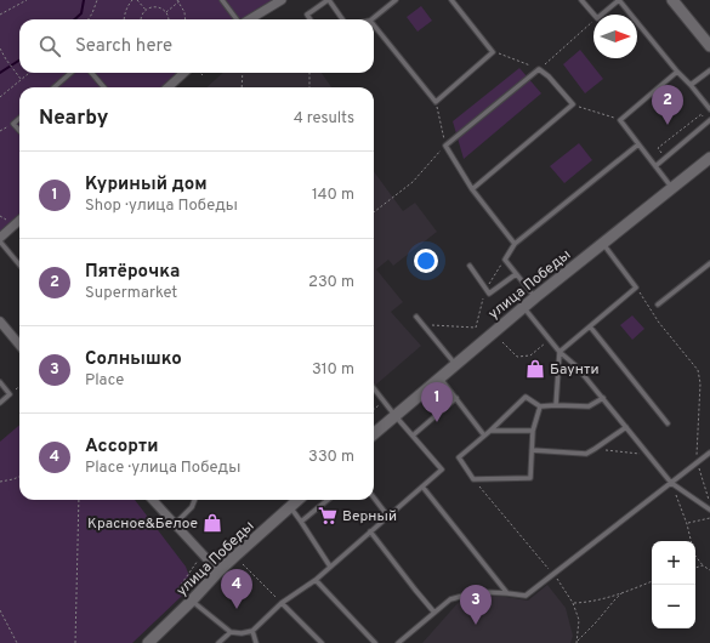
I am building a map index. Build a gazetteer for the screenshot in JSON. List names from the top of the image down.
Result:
{
  "streets": {
    "street": ["улица Победы"]
  },
  "places": {
    "shop": ["Баунти", "Красное&Белое"],
    "supermarket": ["Верный"]
  },
  "north": "right",
  "page": {
    "search": "Search here",
    "pins": [
      "2",
      "1",
      "4",
      "3"
    ],
    "heading": ["Nearby", "4 results"],
    "list": [
      {
        "mark": "1",
        "name": "Куриный дом",
        "note": "Shop · улица Победы",
        "value": "140 m"
      },
      {
        "mark": "2",
        "name": "Пятёрочка",
        "note": "Supermarket",
        "value": "230 m"
      },
      {
        "mark": "3",
        "name": "Солнышко",
        "note": "Place",
        "value": "310 m"
      },
      {
        "mark": "4",
        "name": "Ассорти",
        "note": "Place · улица Победы",
        "value": "330 m"
      }
    ],
    "map_buttons": ["+", "−"]
  }
}
